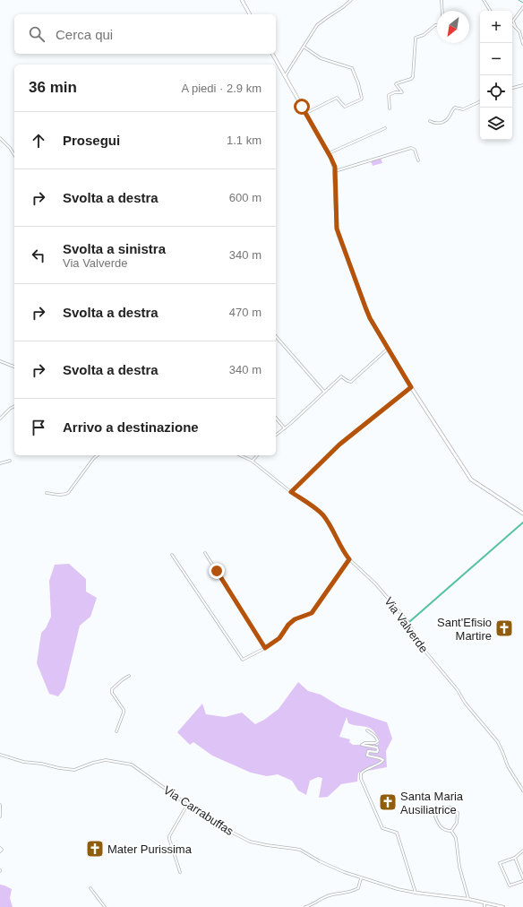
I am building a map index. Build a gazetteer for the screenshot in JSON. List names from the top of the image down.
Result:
{
  "streets": {
    "street": ["Via Valverde", "Via Carrabuffas"]
  },
  "places": {
    "church": ["Sant'Efisio Martire", "Santa Maria Ausiliatrice", "Mater Purissima"]
  },
  "north": "bottom left",
  "page": {
    "map_buttons": ["+", "−"],
    "search": "Cerca qui",
    "heading": ["36 min", "A piedi · 2.9 km"],
    "list": [
      ["Prosegui", "1.1 km"],
      ["Svolta a destra", "600 m"],
      ["Svolta a sinistra", "Via Valverde", "340 m"],
      ["Svolta a destra", "470 m"],
      ["Svolta a destra", "340 m"],
      "Arrivo a destinazione"
    ]
  }
}
